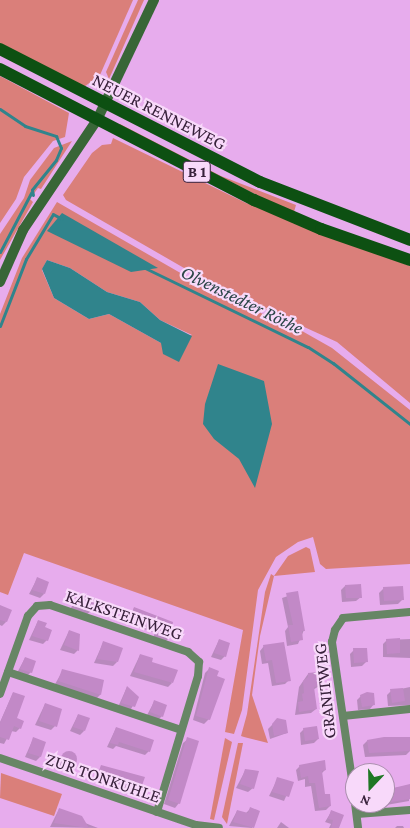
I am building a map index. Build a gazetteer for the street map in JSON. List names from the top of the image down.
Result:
{
  "streets": {
    "main road": ["NEUER RENNEWEG", "B 1"],
    "street": ["KALKSTEINWEG", "GRANITWEG", "ZUR TONKUHLE"]
  },
  "crossings": [
    ["KALKSTEINWEG", "ZUR TONKUHLE"]
  ],
  "water": ["Olvenstedter Röthe"],
  "north": "bottom"
}
